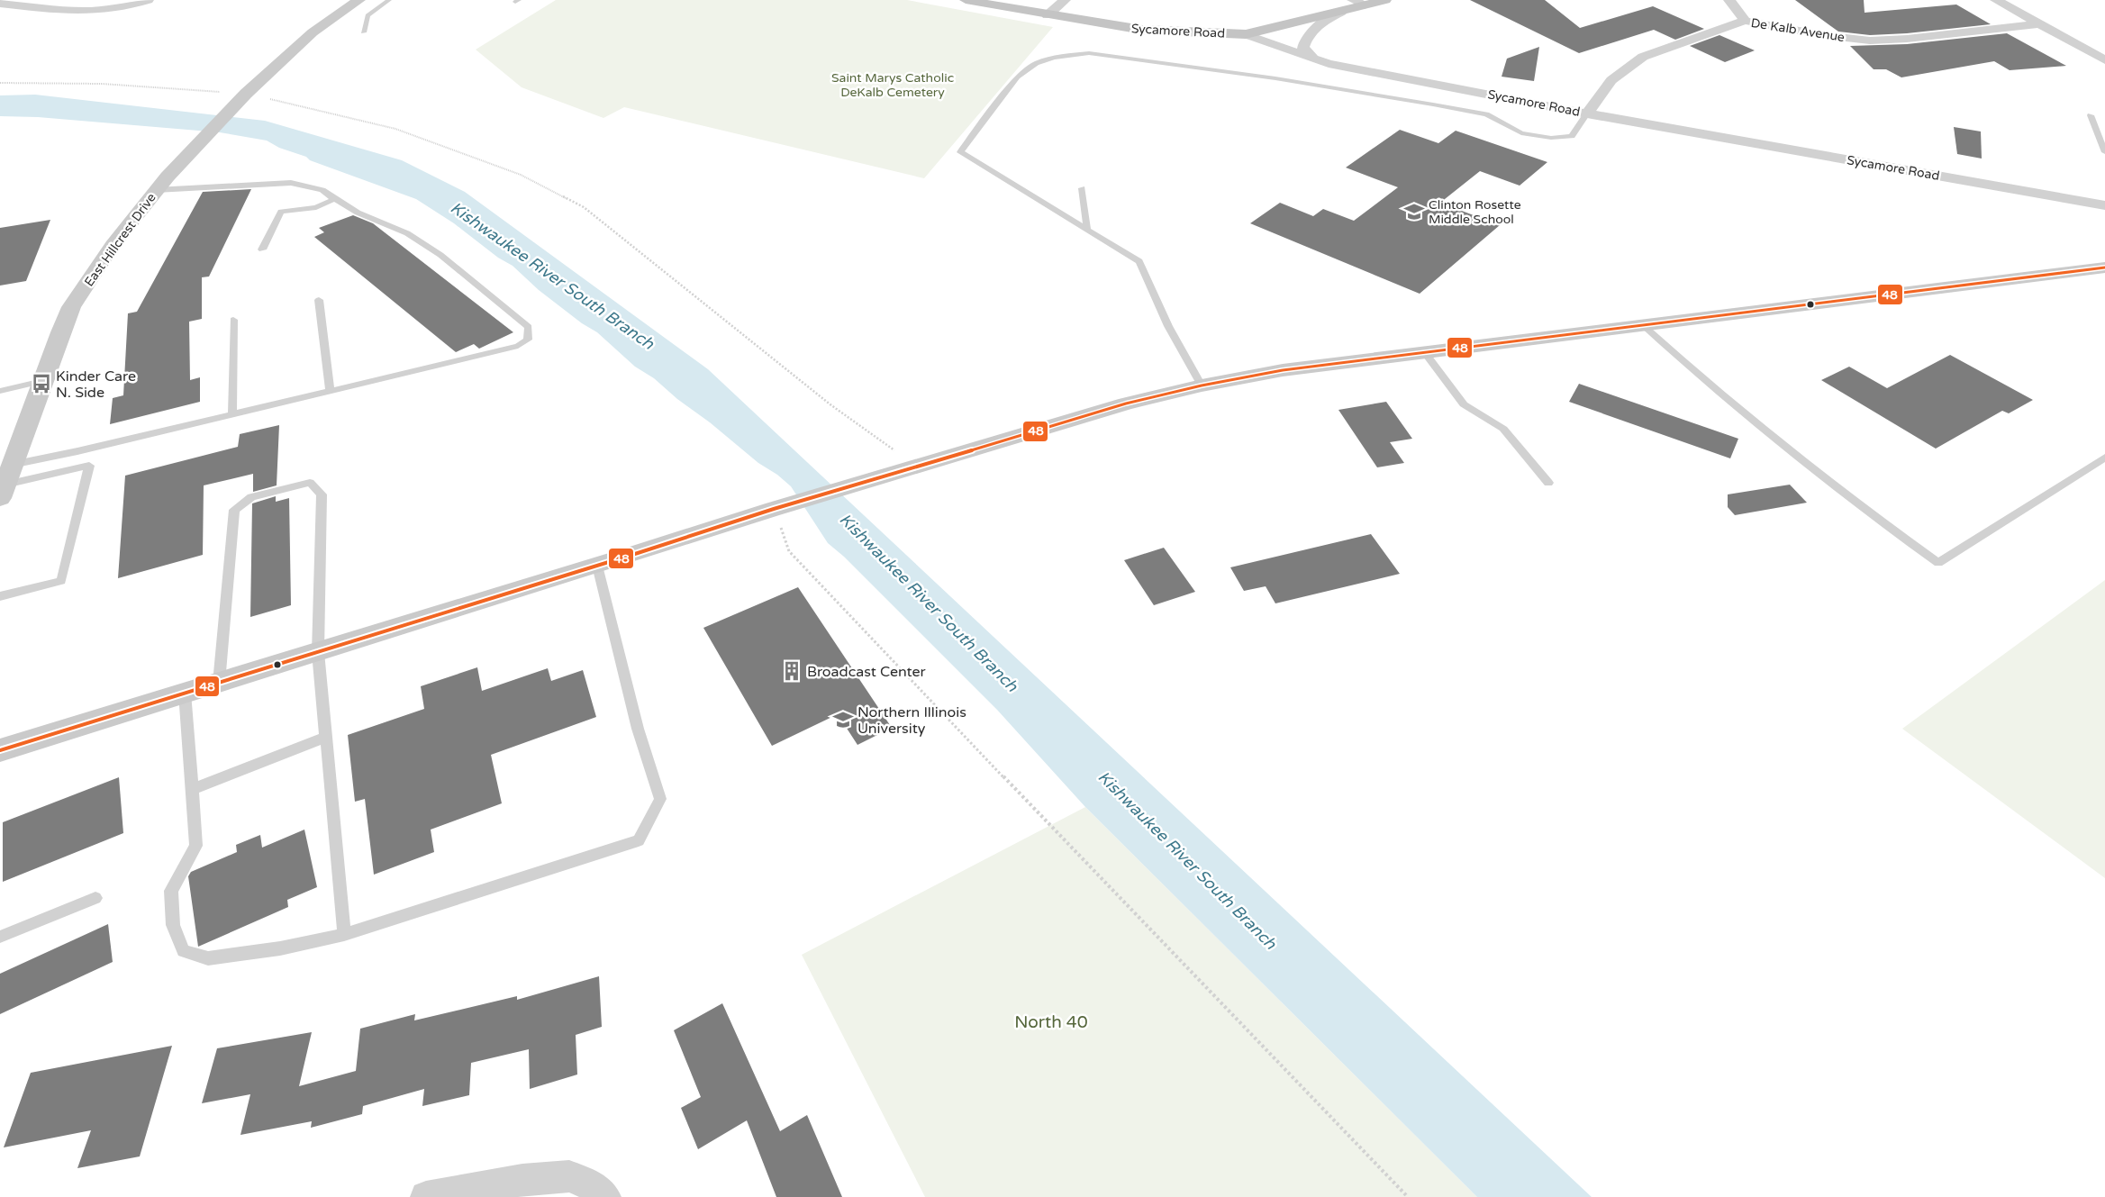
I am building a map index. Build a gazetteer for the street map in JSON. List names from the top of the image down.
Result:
{
  "streets": {
    "main road": ["Sycamore Road"],
    "street": ["De Kalb Avenue", "East Hillcrest Drive"]
  },
  "crossings": [
    ["De Kalb Avenue", "Sycamore Road"]
  ],
  "water": ["Kishwaukee River South Branch"],
  "parks": ["Saint Marys Catholic DeKalb Cemetery", "North 40"],
  "places": {
    "school or university": ["Clinton Rosette Middle School", "Northern Illinois University"],
    "bus stop": ["Kinder Care N. Side"],
    "building": ["Broadcast Center"]
  },
  "lines": ["transit line 48"]
}
